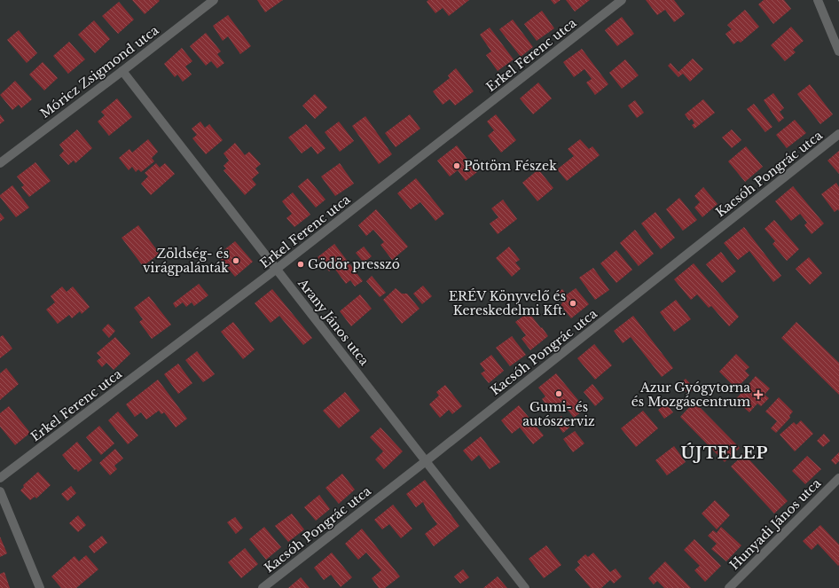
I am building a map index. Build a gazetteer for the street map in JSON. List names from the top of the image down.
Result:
{
  "streets": {
    "street": [
      "Erkel Ferenc utca",
      "Móricz Zsigmond utca",
      "Kacsóh Pongrác utca",
      "Arany János utca",
      "Hunyadi János utca"
    ]
  },
  "crossings": [
    ["Erkel Ferenc utca", "Arany János utca"],
    ["Móricz Zsigmond utca", "Arany János utca"],
    ["Kacsóh Pongrác utca", "Arany János utca"]
  ],
  "districts": ["ÚJTELEP"],
  "places": {
    "other": [
      "Pöttöm Fészek",
      "Zöldség- és virágpalánták",
      "Gödör presszó",
      "ERÉV Könyvelő és Kereskedelmi Kft.",
      "Gumi- és autószerviz"
    ],
    "health": ["Azur Gyógytorna és Mozgáscentrum"]
  }
}
